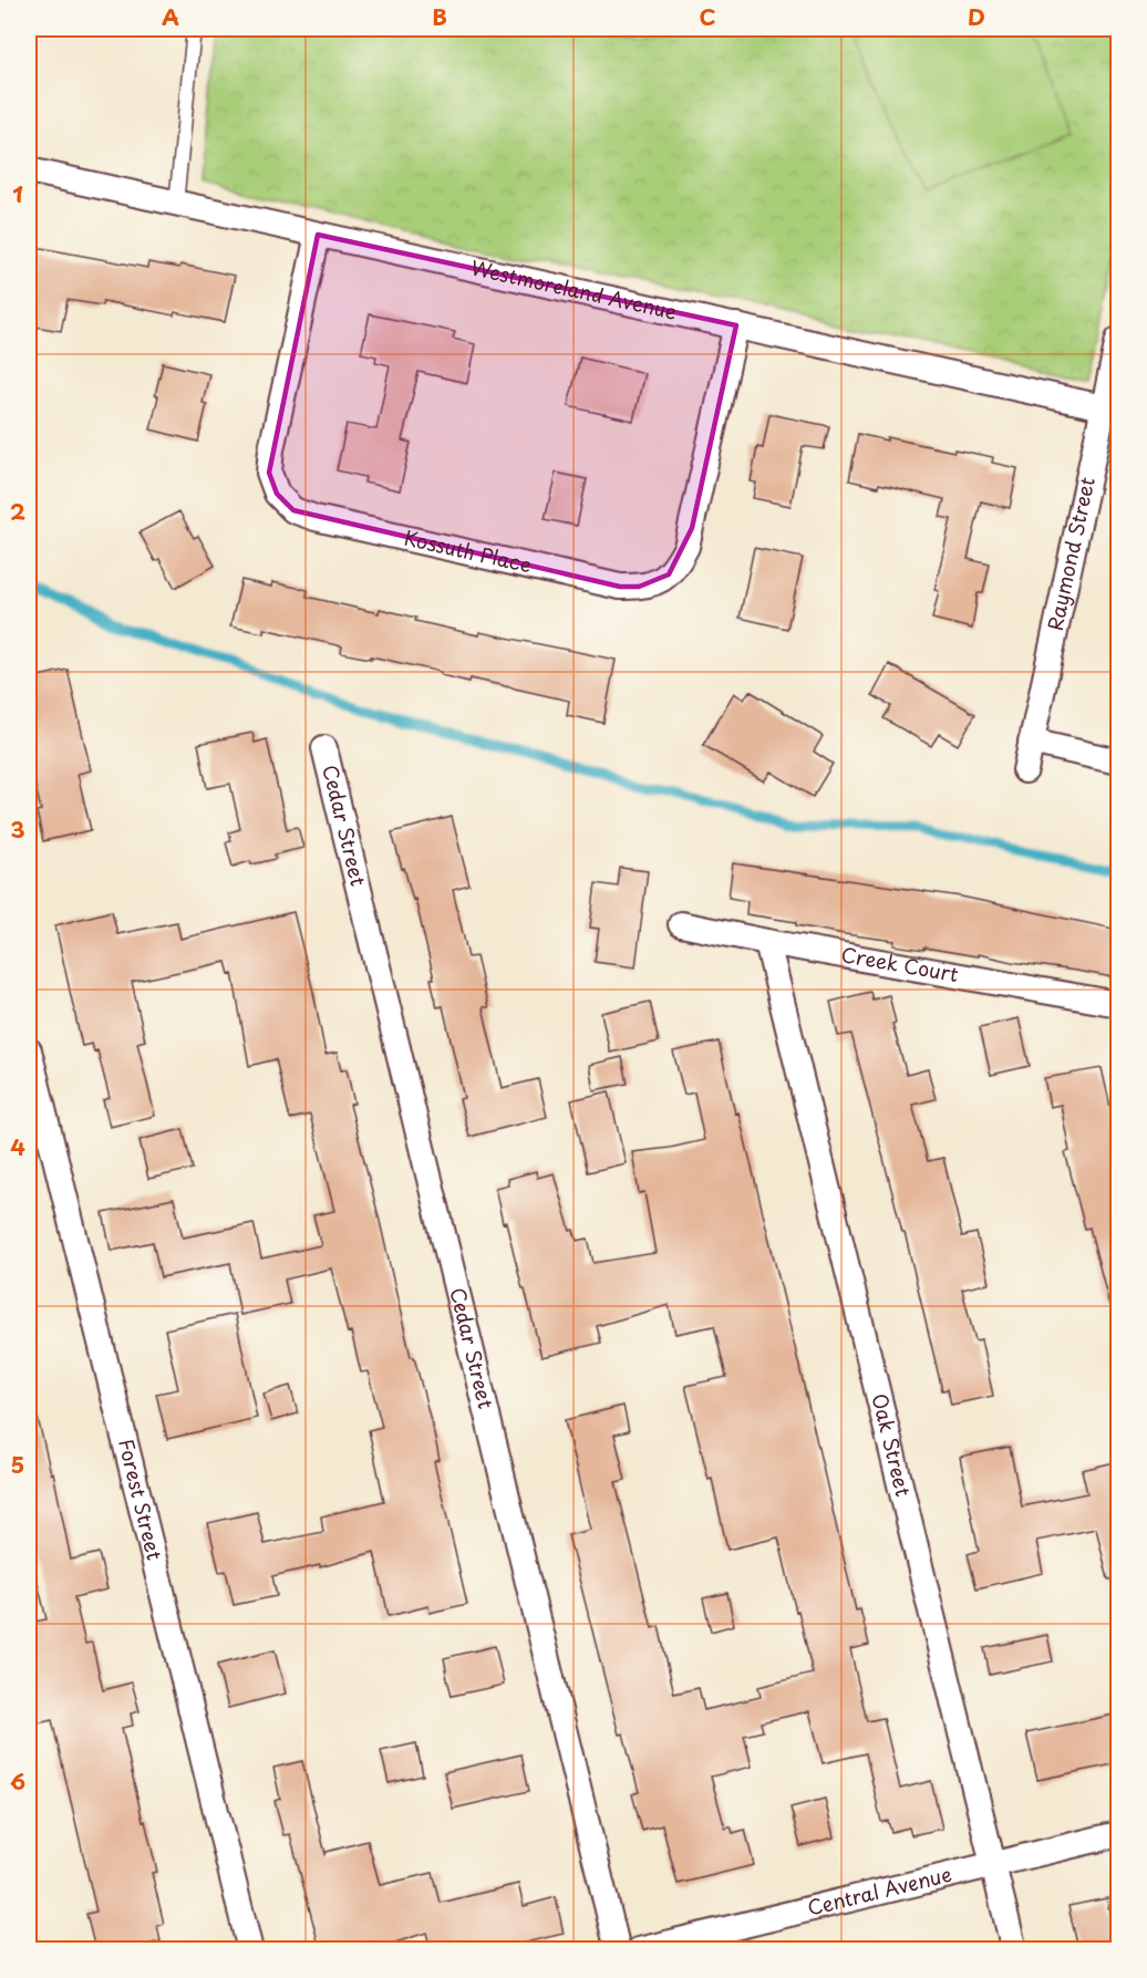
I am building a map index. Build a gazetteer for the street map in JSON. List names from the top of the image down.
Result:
{
  "streets": {
    "street": [
      "Westmoreland Avenue",
      "Kossuth Place",
      "Raymond Street",
      "Cedar Street",
      "Creek Court",
      "Oak Street",
      "Forest Street",
      "Central Avenue"
    ]
  },
  "crossings": [
    ["Westmoreland Avenue", "Kossuth Place"],
    ["Westmoreland Avenue", "Raymond Street"],
    ["Creek Court", "Oak Street"],
    ["Oak Street", "Central Avenue"]
  ],
  "grid": {
    "columns": [
      "A",
      "B",
      "C",
      "D"
    ],
    "rows": [
      "1",
      "2",
      "3",
      "4",
      "5",
      "6"
    ]
  }
}
